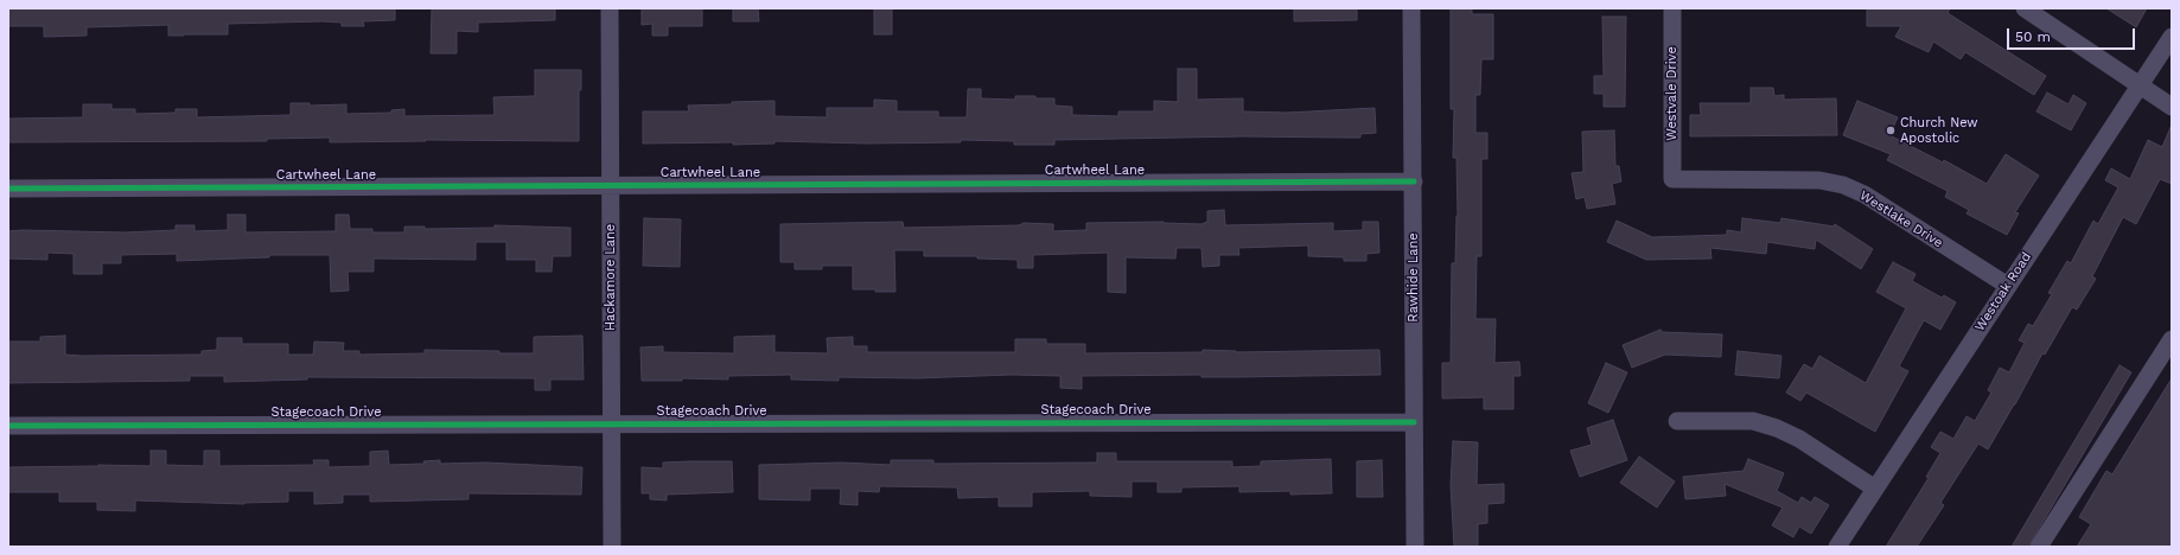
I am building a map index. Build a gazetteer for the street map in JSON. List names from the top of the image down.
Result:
{
  "streets": {
    "street": [
      "Westvale Drive",
      "Cartwheel Lane",
      "Westlake Drive",
      "Hackamore Lane",
      "Rawhide Lane",
      "Westoak Road",
      "Stagecoach Drive"
    ]
  },
  "crossings": [
    ["Westvale Drive", "Westlake Drive"],
    ["Cartwheel Lane", "Hackamore Lane"],
    ["Cartwheel Lane", "Rawhide Lane"],
    ["Westlake Drive", "Westoak Road"],
    ["Hackamore Lane", "Stagecoach Drive"],
    ["Rawhide Lane", "Stagecoach Drive"]
  ],
  "places": ["Church New Apostolic"],
  "scale_bar": "50 m"
}
